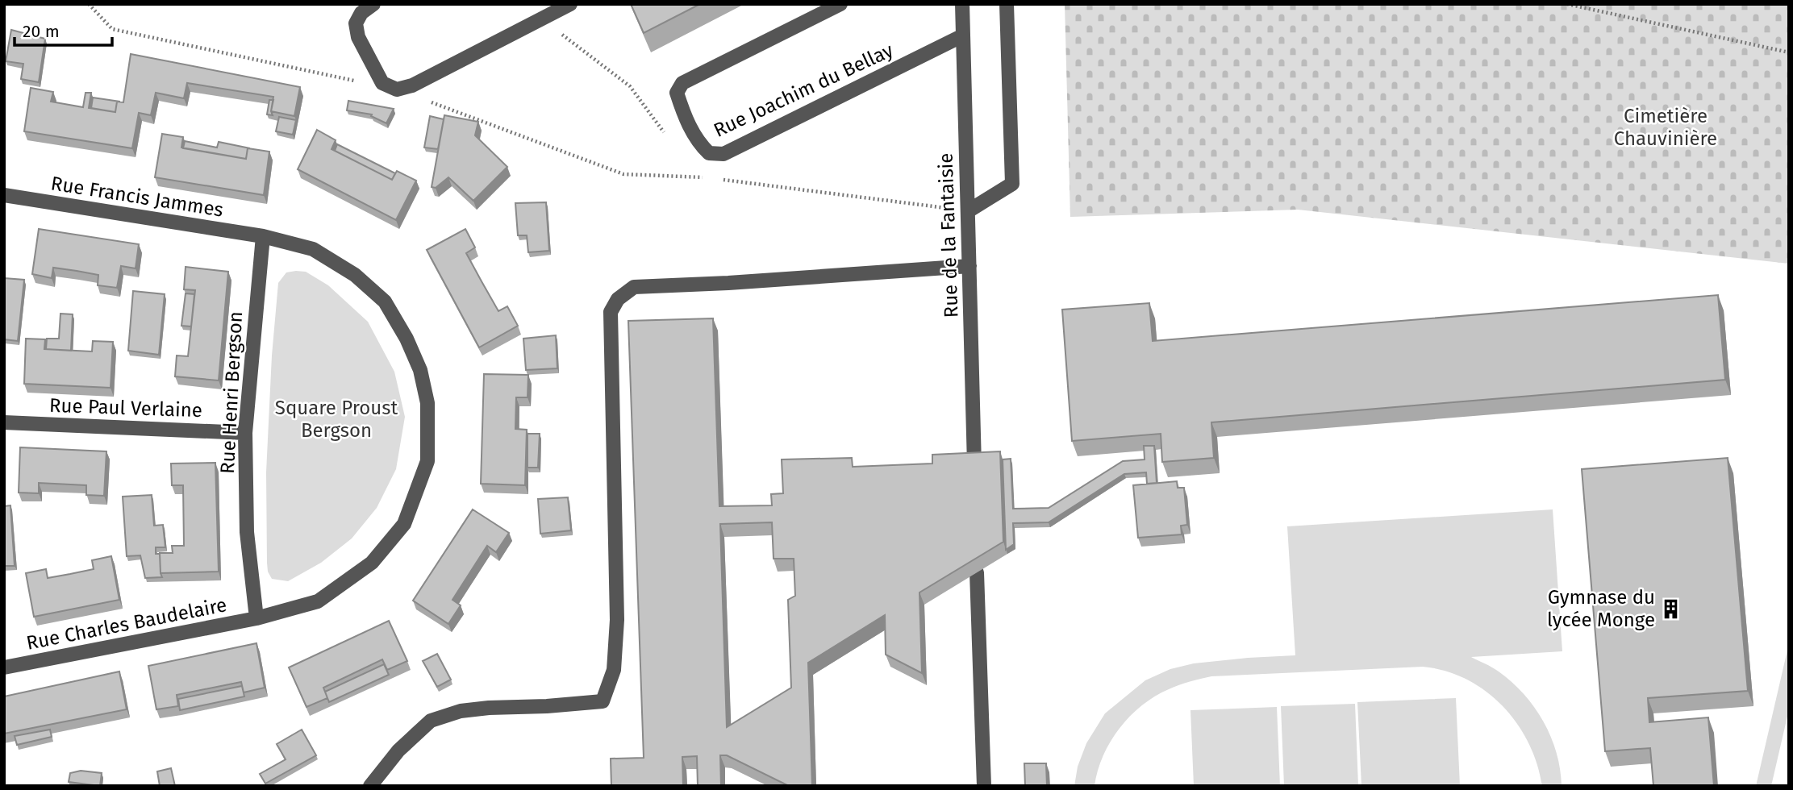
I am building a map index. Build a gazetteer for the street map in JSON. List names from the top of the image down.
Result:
{
  "streets": {
    "street": [
      "Rue Joachim du Bellay",
      "Rue Francis Jammes",
      "Rue de la Fantaisie",
      "Rue Henri Bergson",
      "Rue Paul Verlaine",
      "Rue Charles Baudelaire"
    ]
  },
  "crossings": [
    ["Rue Joachim du Bellay", "Rue de la Fantaisie"],
    ["Rue Francis Jammes", "Rue Henri Bergson"],
    ["Rue Francis Jammes", "Rue Charles Baudelaire"],
    ["Rue Henri Bergson", "Rue Paul Verlaine"],
    ["Rue Henri Bergson", "Rue Charles Baudelaire"]
  ],
  "parks": ["Cimetière Chauvinière", "Square Proust Bergson"],
  "places": {
    "building": ["Gymnase du lycée Monge"]
  },
  "scale_bar": "20 m"
}
